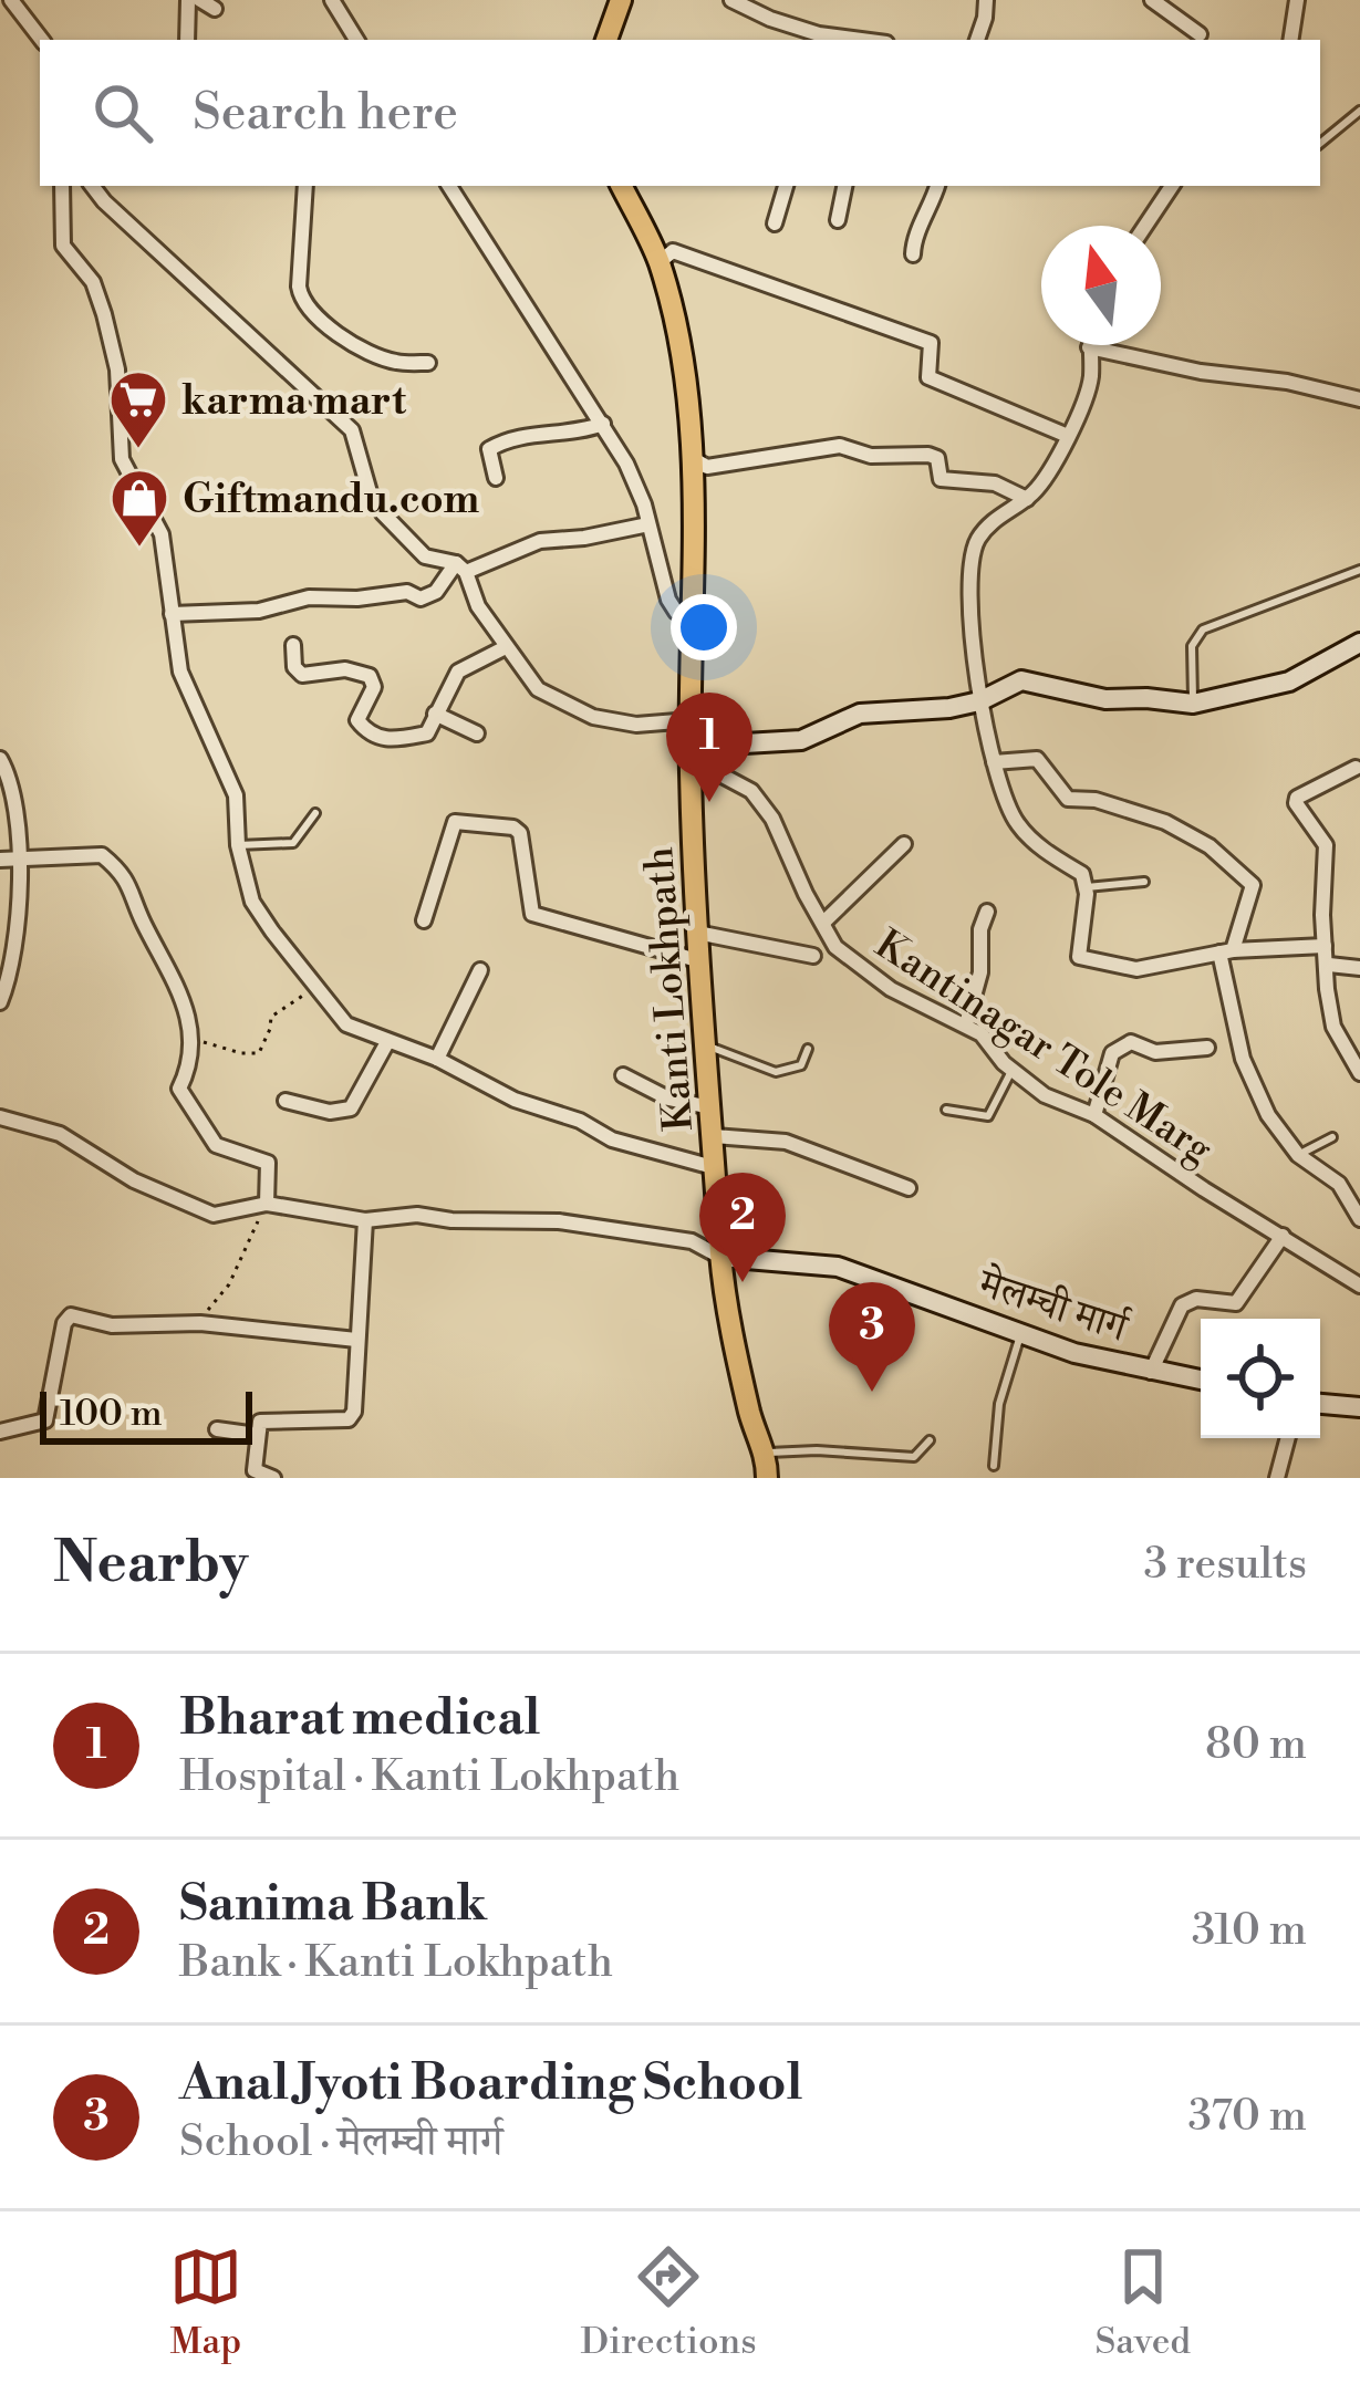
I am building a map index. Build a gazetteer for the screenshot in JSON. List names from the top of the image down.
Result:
{
  "streets": {
    "main road": ["Kanti Lokhpath", "मेलम्ची मार्ग"],
    "street": ["Kantinagar Tole Marg"]
  },
  "crossings": [
    ["Kanti Lokhpath", "Kantinagar Tole Marg"],
    ["Kanti Lokhpath", "मेलम्ची मार्ग"]
  ],
  "places": {
    "supermarket": ["karma mart"],
    "shop": ["Giftmandu.com"]
  },
  "scale_bar": "100 m",
  "north": "top",
  "page": {
    "search": "Search here",
    "pins": ["1", "2", "3"],
    "scale": "100 m",
    "heading": ["Nearby", "3 results"],
    "list": [
      {
        "mark": "1",
        "name": "Bharat medical",
        "note": "Hospital · Kanti Lokhpath",
        "value": "80 m"
      },
      {
        "mark": "2",
        "name": "Sanima Bank",
        "note": "Bank · Kanti Lokhpath",
        "value": "310 m"
      },
      {
        "mark": "3",
        "name": "Anal Jyoti Boarding School",
        "note": "School · मेलम्ची मार्ग",
        "value": "370 m"
      }
    ],
    "nav": ["Map", "Directions", "Saved"]
  }
}
